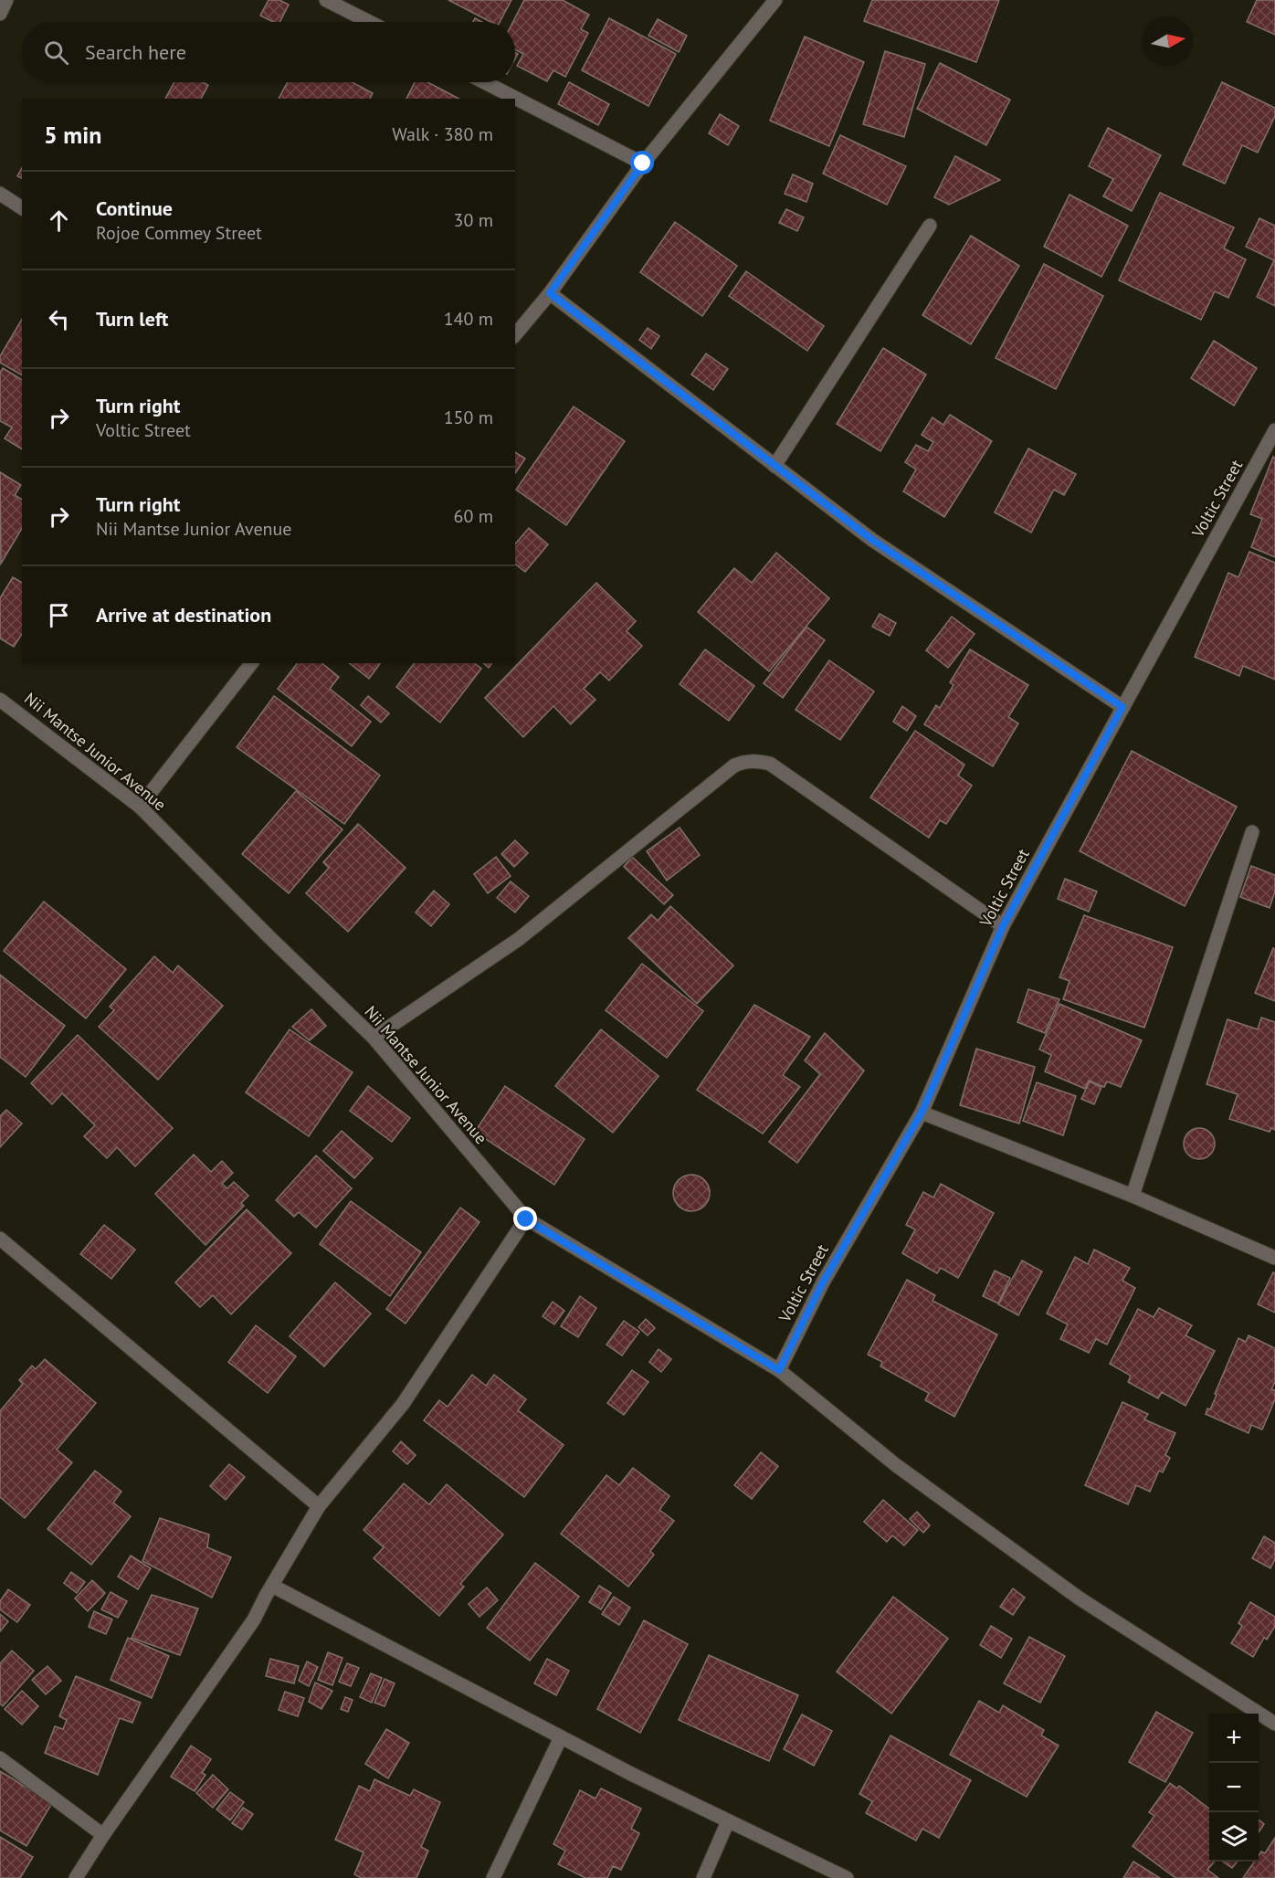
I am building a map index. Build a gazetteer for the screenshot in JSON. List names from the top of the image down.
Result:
{
  "streets": {
    "street": ["Voltic Street", "Nii Mantse Junior Avenue"]
  },
  "crossings": [
    ["Voltic Street", "Nii Mantse Junior Avenue"]
  ],
  "north": "right",
  "page": {
    "search": "Search here",
    "heading": ["5 min", "Walk · 380 m"],
    "list": [
      ["Continue", "Rojoe Commey Street", "30 m"],
      ["Turn left", "140 m"],
      ["Turn right", "Voltic Street", "150 m"],
      ["Turn right", "Nii Mantse Junior Avenue", "60 m"],
      "Arrive at destination"
    ],
    "map_buttons": ["+", "−"]
  }
}
